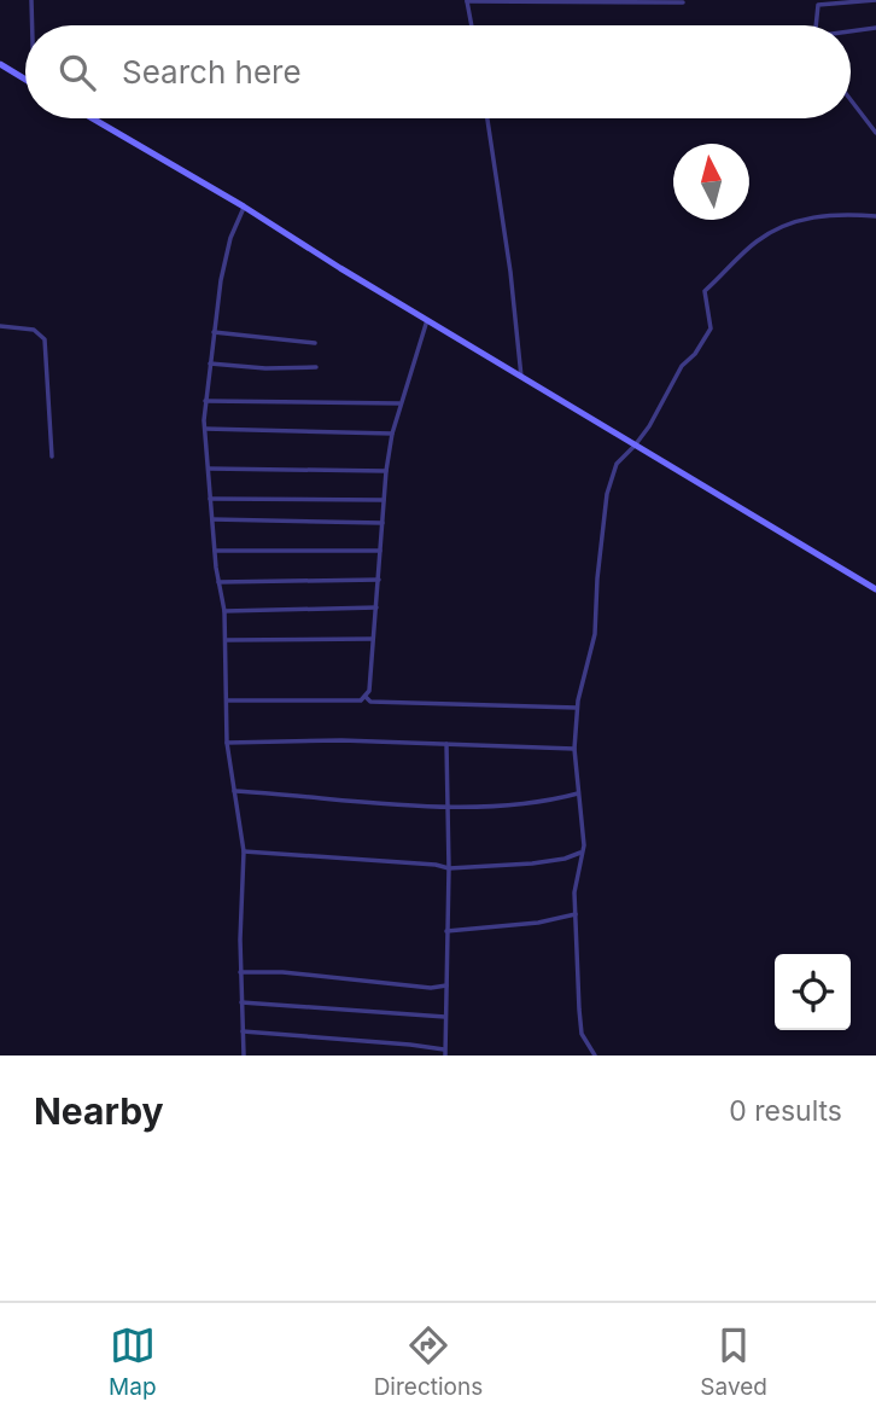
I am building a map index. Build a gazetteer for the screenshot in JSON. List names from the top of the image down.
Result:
{
  "north": "top",
  "page": {
    "search": "Search here",
    "heading": ["Nearby", "0 results"],
    "nav": ["Map", "Directions", "Saved"]
  }
}
